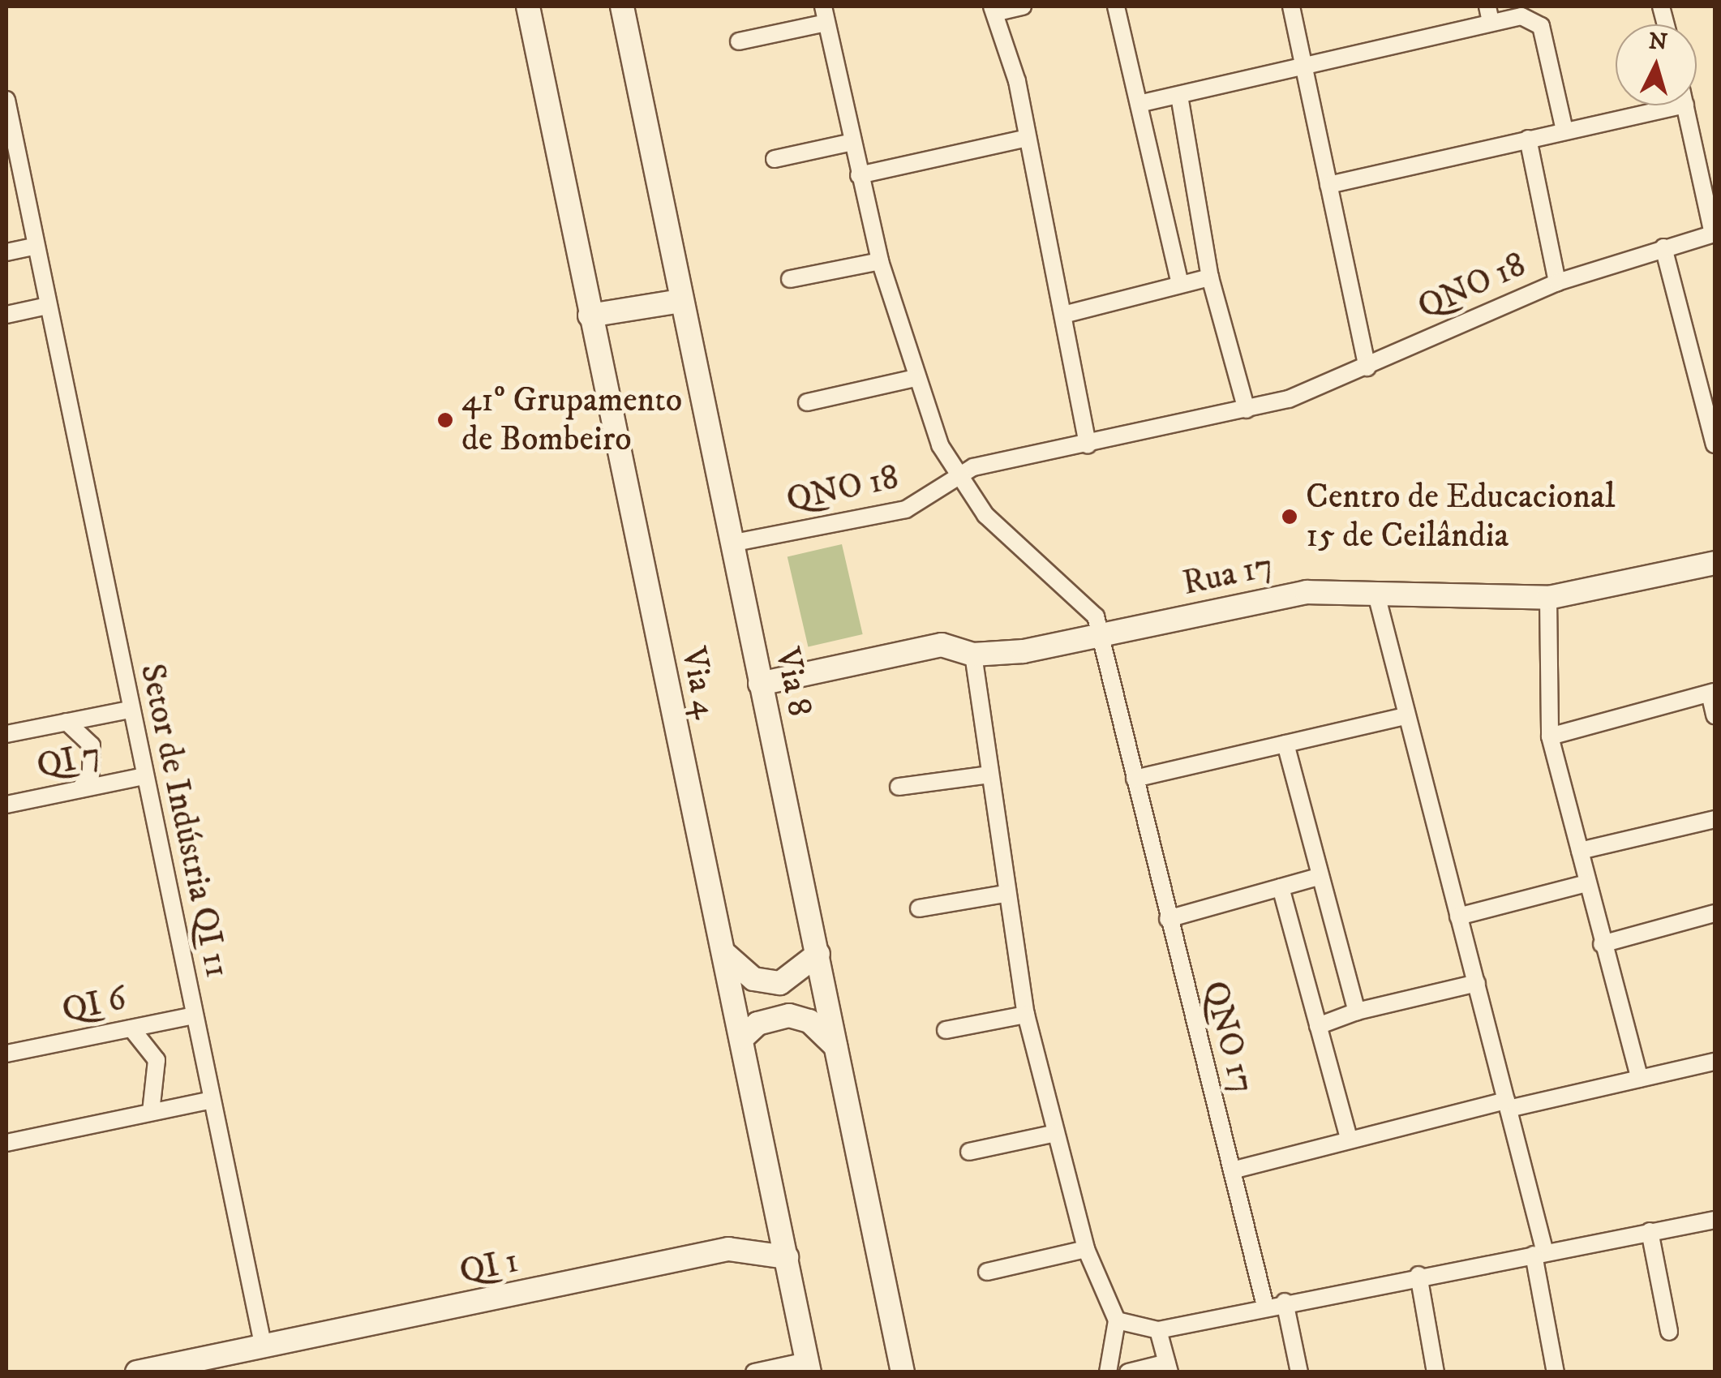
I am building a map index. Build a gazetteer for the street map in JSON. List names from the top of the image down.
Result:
{
  "streets": {
    "main road": [
      "Rua 17",
      "Via 8",
      "Via 4",
      "QI 1"
    ],
    "street": [
      "QNO 18",
      "QI 7",
      "Setor de Indústria QI 11",
      "QI 6",
      "QNO 17"
    ]
  },
  "crossings": [
    ["QNO 18", "Rua 17"],
    ["QNO 18", "Via 8"],
    ["QNO 18", "QNO 17"],
    ["Rua 17", "Via 8"],
    ["Rua 17", "QNO 17"],
    ["Via 4", "QI 1"],
    ["QI 7", "Setor de Indústria QI 11"],
    ["Setor de Indústria QI 11", "QI 6"],
    ["Setor de Indústria QI 11", "QI 1"]
  ],
  "places": ["41º Grupamento de Bombeiro", "Centro de Educacional 15 de Ceilândia"],
  "north": "top"
}
